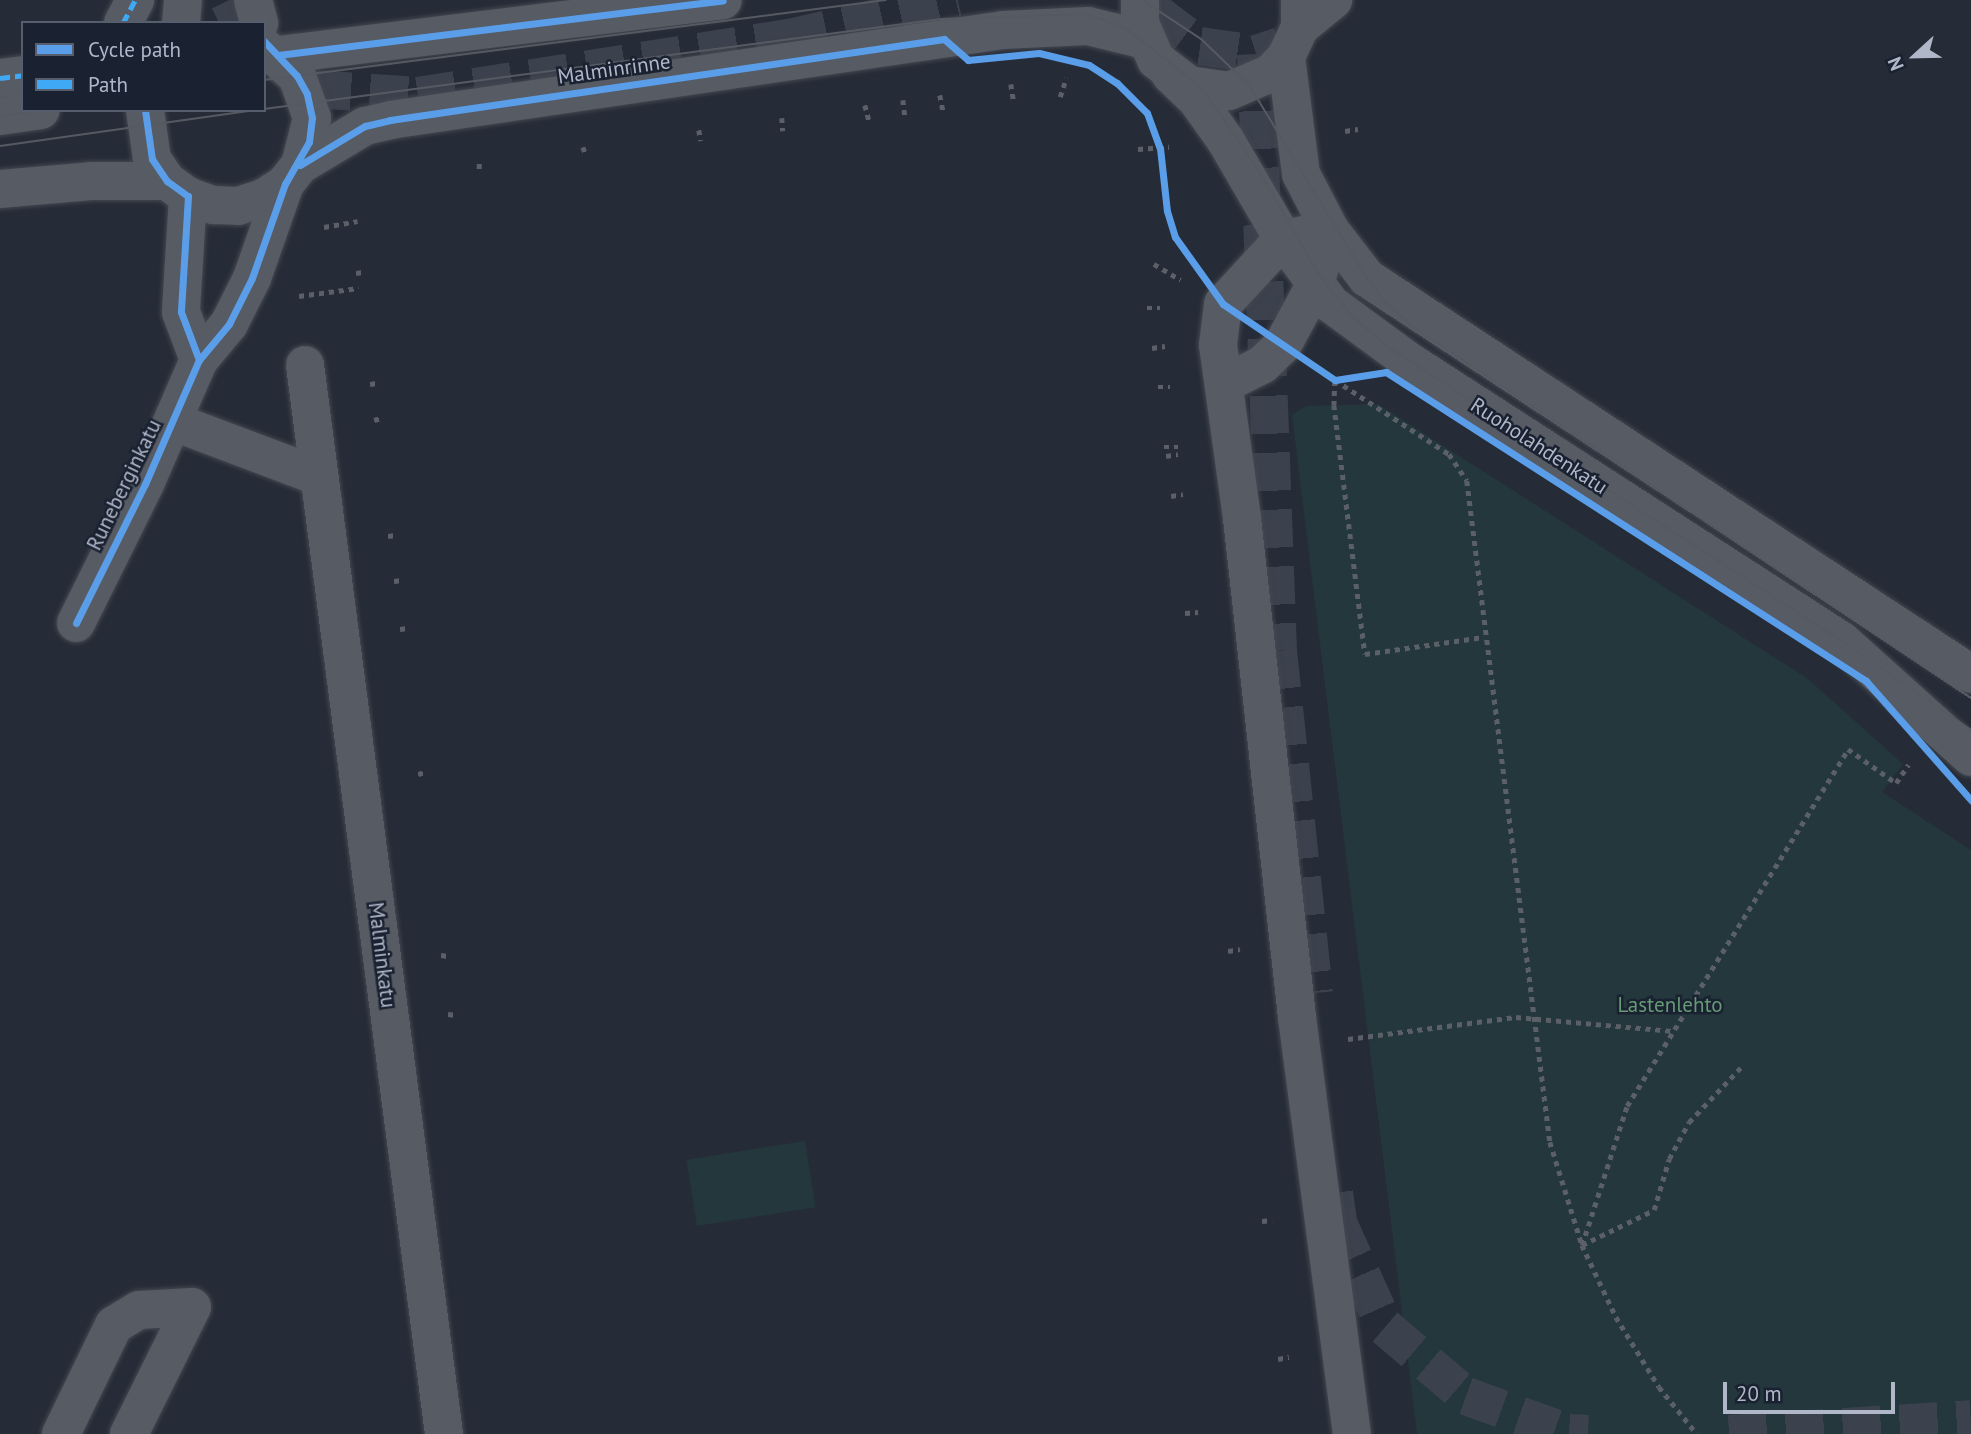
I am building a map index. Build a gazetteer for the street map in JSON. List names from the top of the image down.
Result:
{
  "streets": {
    "street": [
      "Malminrinne",
      "Ruoholahdenkatu",
      "Runeberginkatu",
      "Malminkatu"
    ]
  },
  "crossings": [
    ["Malminrinne", "Ruoholahdenkatu"],
    ["Malminrinne", "Runeberginkatu"]
  ],
  "parks": ["Lastenlehto"],
  "legend": ["Cycle path", "Path"],
  "scale_bar": "20 m",
  "north": "left"
}
